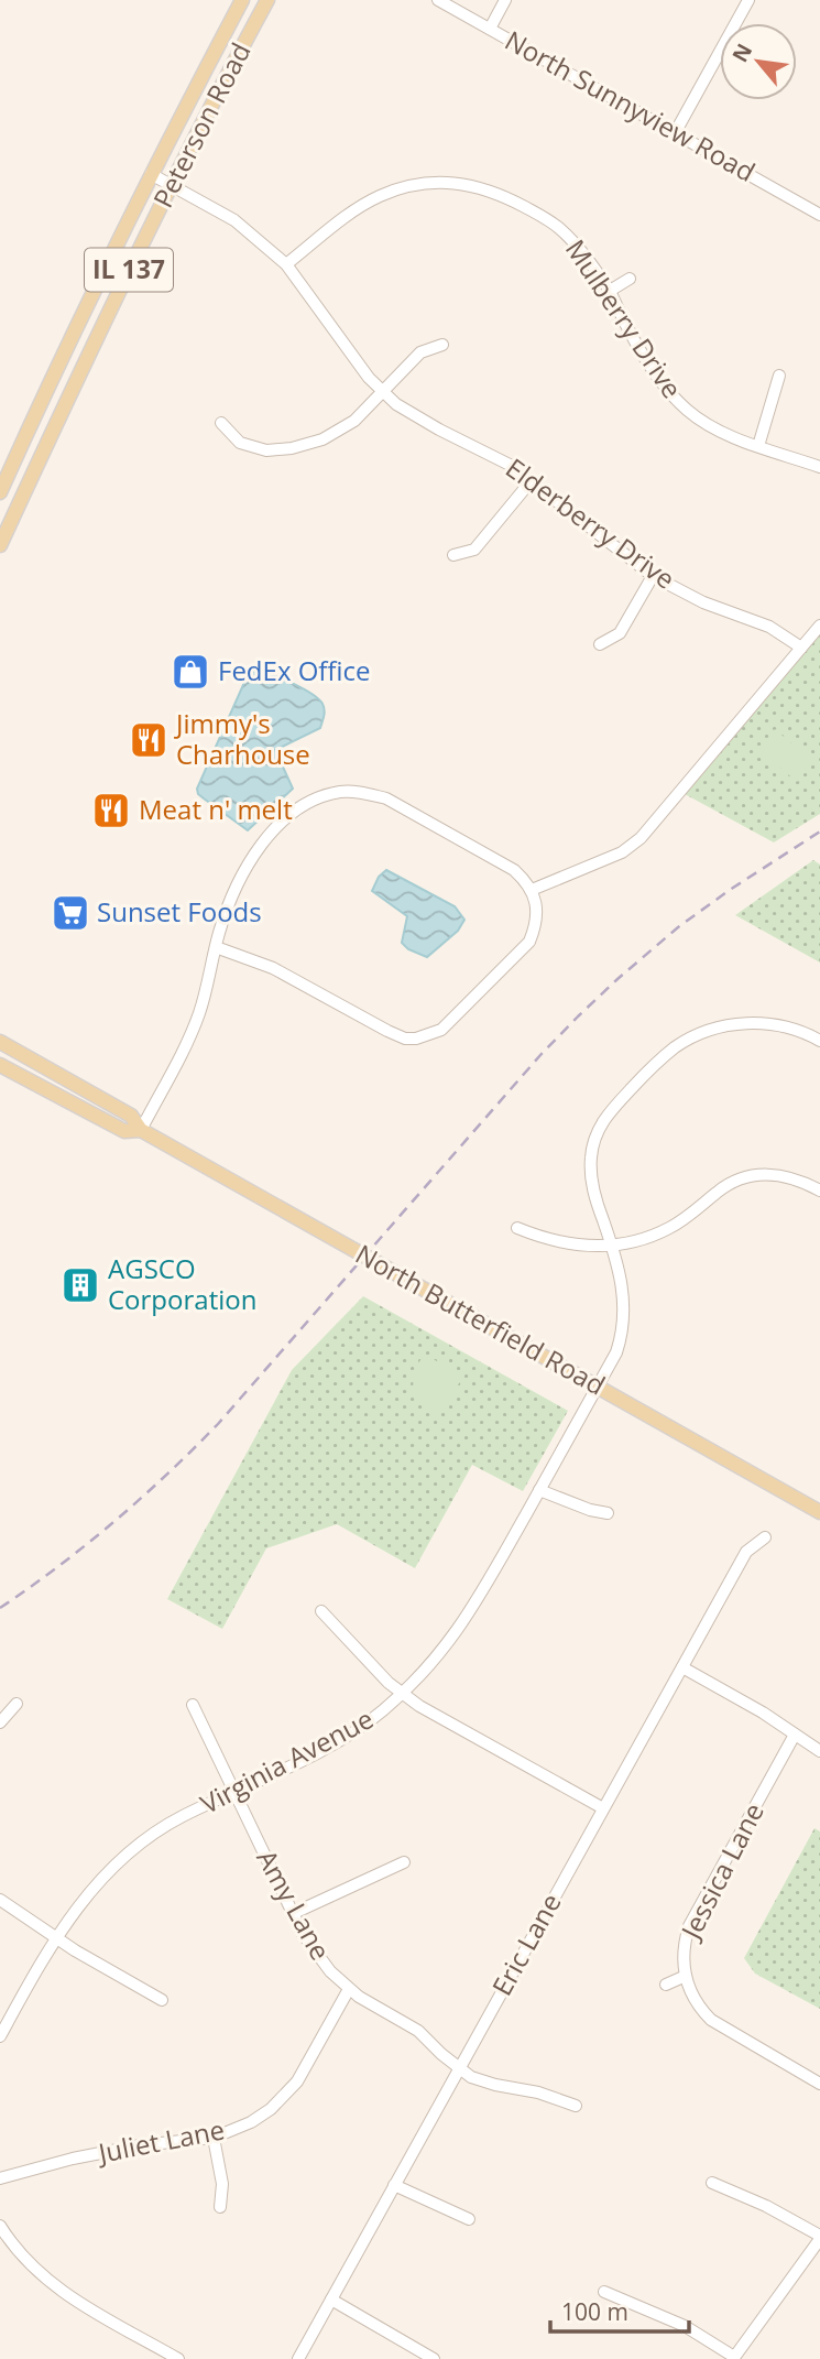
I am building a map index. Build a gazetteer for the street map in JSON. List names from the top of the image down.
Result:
{
  "streets": {
    "main road": ["Peterson Road", "IL 137", "North Butterfield Road"],
    "street": [
      "North Sunnyview Road",
      "Mulberry Drive",
      "Elderberry Drive",
      "Virginia Avenue",
      "Jessica Lane",
      "Amy Lane",
      "Eric Lane",
      "Juliet Lane"
    ]
  },
  "crossings": [
    ["North Butterfield Road", "Virginia Avenue"],
    ["Virginia Avenue", "Amy Lane"],
    ["Amy Lane", "Eric Lane"],
    ["Amy Lane", "Juliet Lane"]
  ],
  "places": {
    "shop": ["FedEx Office"],
    "restaurant": ["Jimmy's Charhouse", "Meat n' melt"],
    "supermarket": ["Sunset Foods"],
    "building": ["AGSCO Corporation"]
  },
  "scale_bar": "100 m",
  "north": "top left"
}
